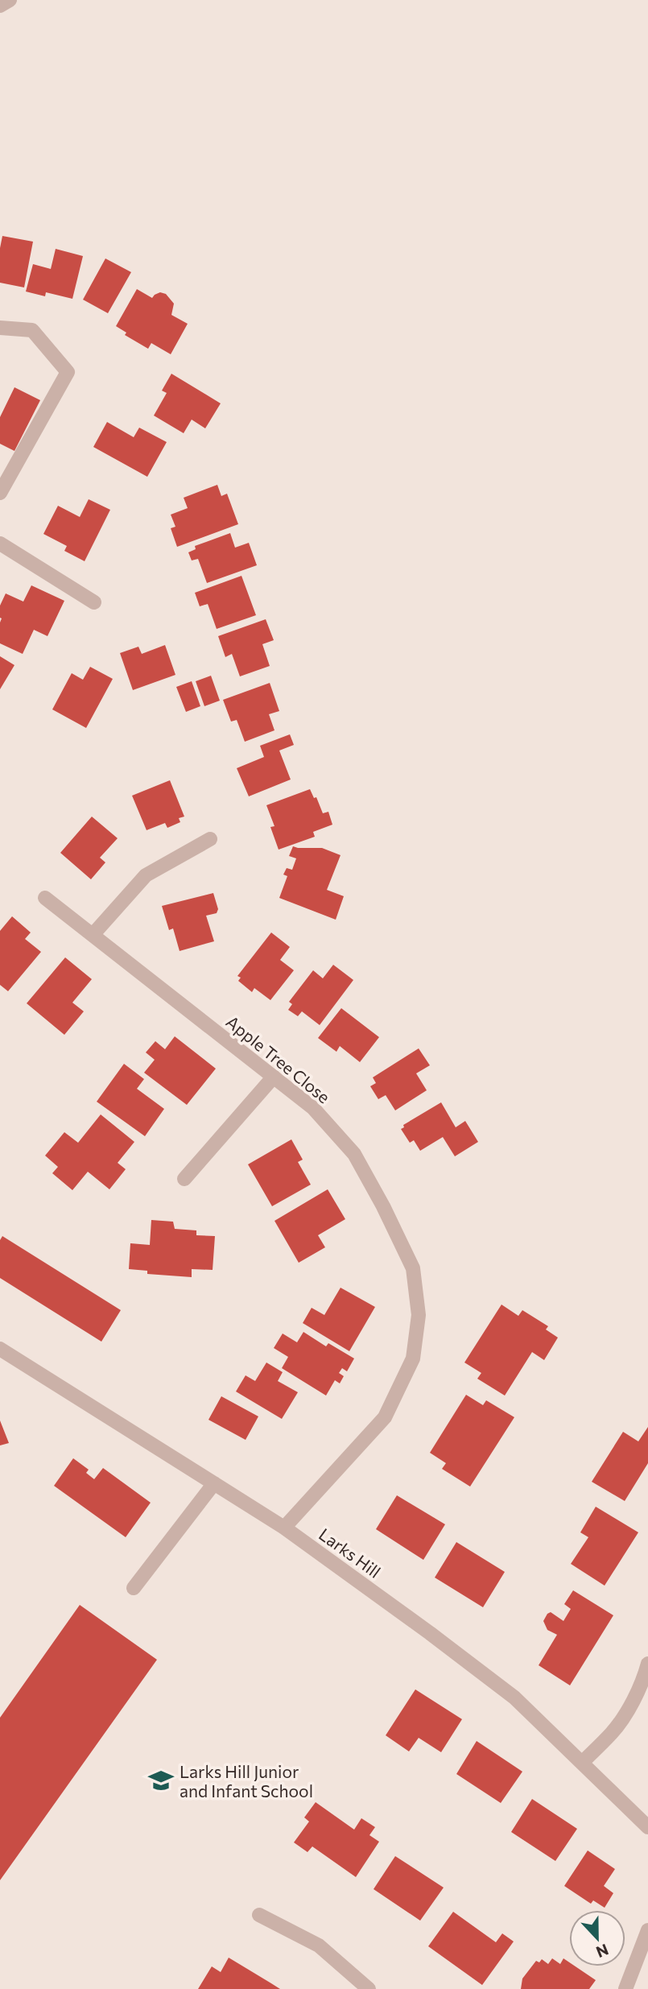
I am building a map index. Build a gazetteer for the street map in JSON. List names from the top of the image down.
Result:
{
  "streets": {
    "street": ["Apple Tree Close", "Larks Hill"]
  },
  "crossings": [
    ["Apple Tree Close", "Larks Hill"]
  ],
  "places": {
    "school or university": ["Larks Hill Junior and Infant School"]
  },
  "north": "bottom"
}
